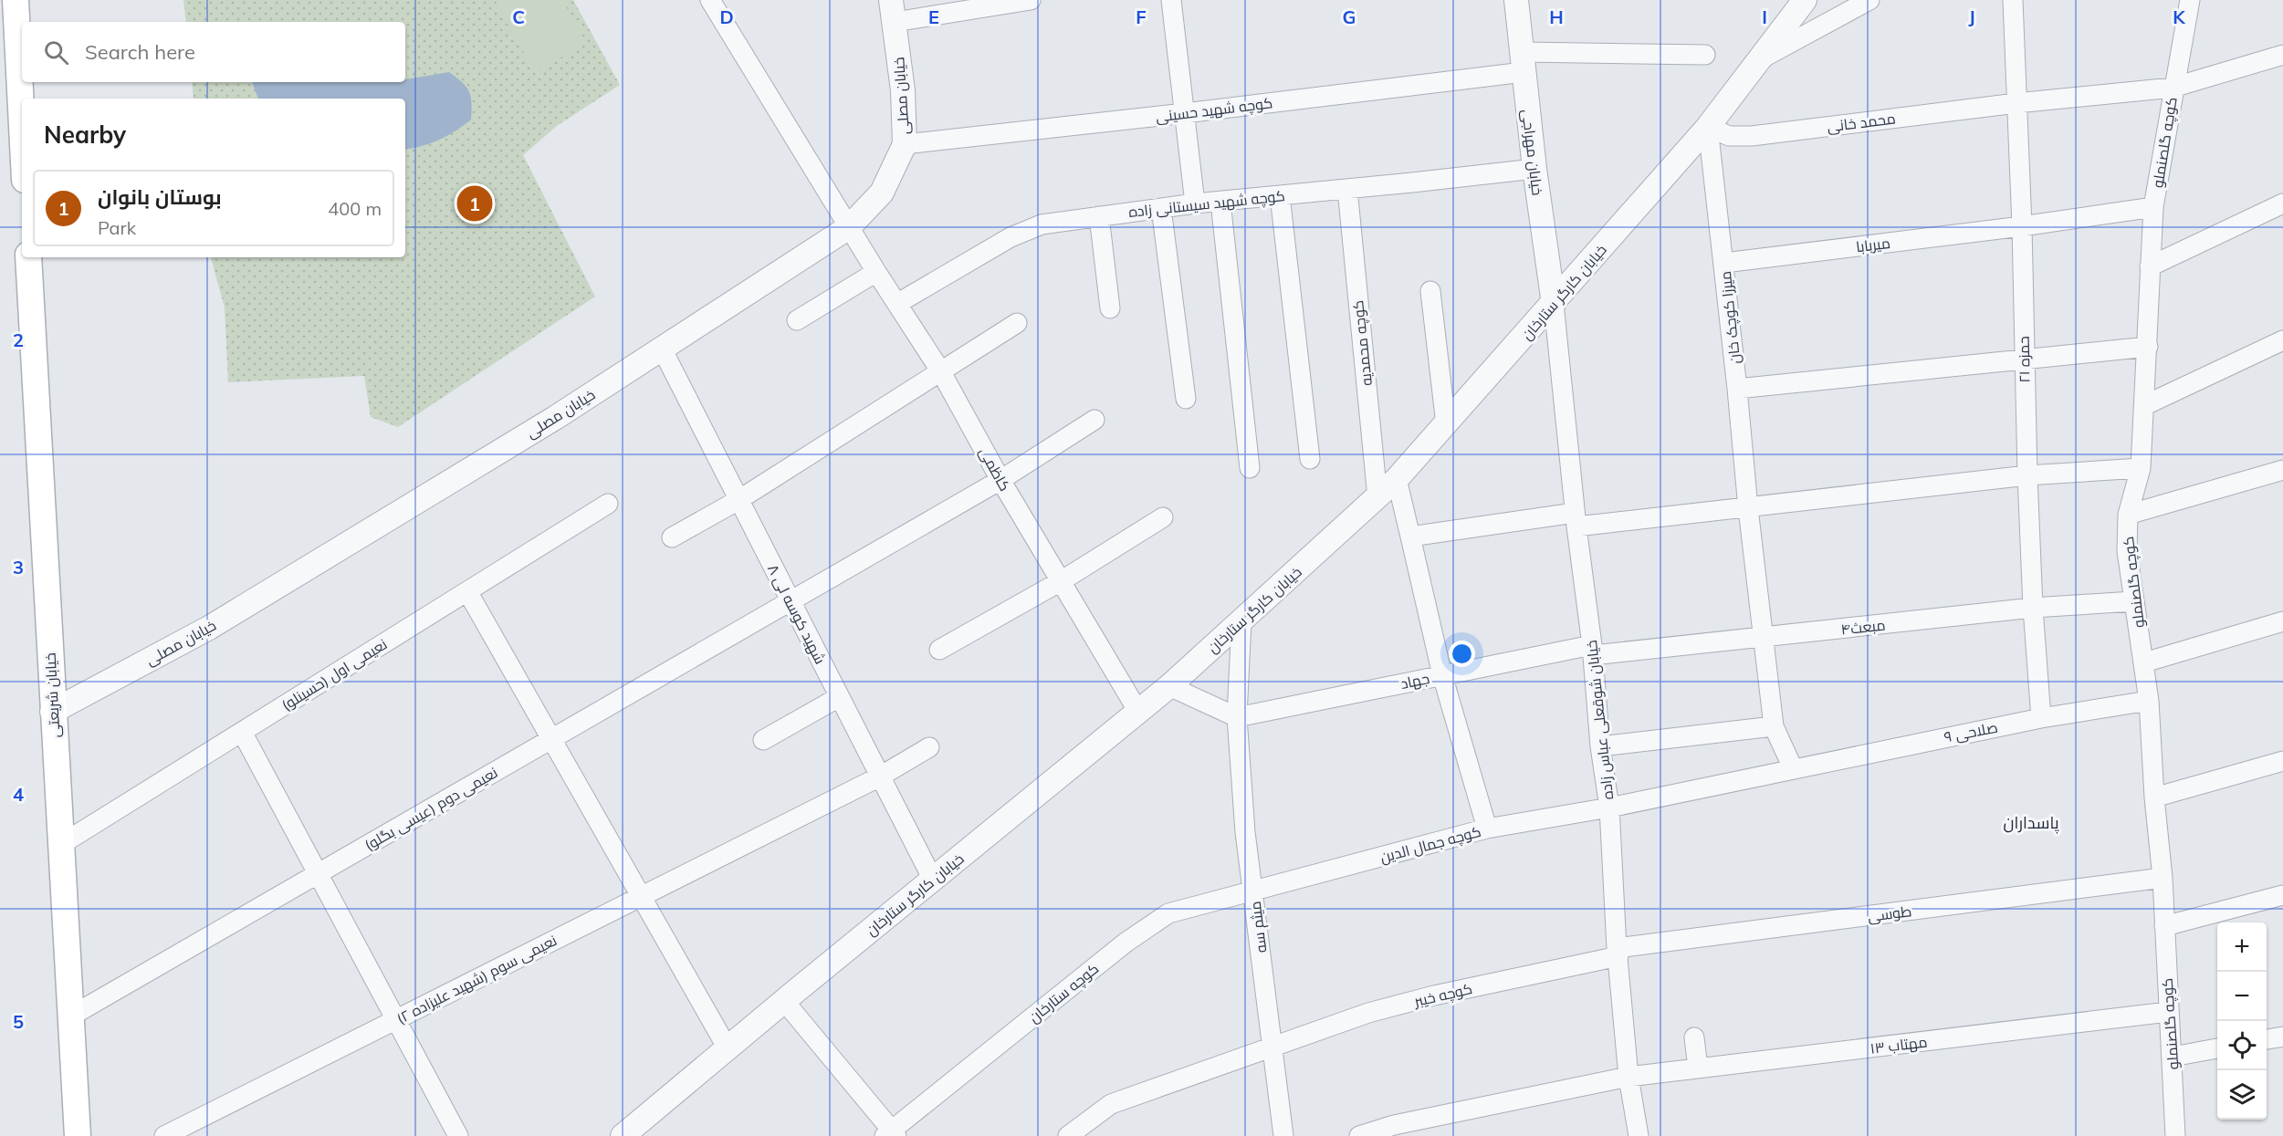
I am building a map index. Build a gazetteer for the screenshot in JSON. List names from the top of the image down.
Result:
{
  "streets": {
    "main road": ["خیابان شریعتی"],
    "street": [
      "خیابان مصلی",
      "کوچه شهید حسینی",
      "محمد خانی",
      "کوچه گلصنملو",
      "خیابان مهراجی",
      "کوچه شهید سیستانی زاده",
      "میربابا",
      "خیابان کارگر ستارخان",
      "میرزا کوچک خان",
      "کوچه محمدیه",
      "حمزه ۲۱",
      "کاظمی",
      "شهید کوسه لی ۸",
      "مبعث۴",
      "نعیمی اول (حسینلو)",
      "جهاد",
      "خیابان شوقعلی عباس زاده",
      "صلاحی ۹",
      "نعیمی دوم (عیسی بگلو)",
      "کوچه جمال الدین",
      "طوسی",
      "میثم سه",
      "نعیمی سوم (شهید علیزاده ۲)",
      "کوچه ستارخان",
      "کوچه خیبر",
      "مهتاب ۱۳"
    ]
  },
  "crossings": [
    ["خیابان مصلی", "کوچه شهید حسینی"],
    ["خیابان مصلی", "کاظمی"],
    ["خیابان مصلی", "شهید کوسه لی ۸"],
    ["خیابان مصلی", "خیابان شریعتی"],
    ["کوچه شهید حسینی", "خیابان مهراجی"],
    ["محمد خانی", "کوچه گلصنملو"],
    ["محمد خانی", "خیابان کارگر ستارخان"],
    ["محمد خانی", "میرزا کوچک خان"],
    ["محمد خانی", "حمزه ۲۱"],
    ["کوچه گلصنملو", "میربابا"],
    ["کوچه گلصنملو", "مبعث۴"],
    ["کوچه گلصنملو", "صلاحی ۹"],
    ["کوچه گلصنملو", "طوسی"],
    ["کوچه گلصنملو", "مهتاب ۱۳"],
    ["خیابان مهراجی", "کوچه شهید سیستانی زاده"],
    ["خیابان مهراجی", "خیابان کارگر ستارخان"],
    ["خیابان مهراجی", "خیابان شوقعلی عباس زاده"],
    ["کوچه شهید سیستانی زاده", "کوچه محمدیه"],
    ["کوچه شهید سیستانی زاده", "کاظمی"],
    ["میربابا", "میرزا کوچک خان"],
    ["میربابا", "حمزه ۲۱"],
    ["خیابان کارگر ستارخان", "میرزا کوچک خان"],
    ["خیابان کارگر ستارخان", "کوچه محمدیه"],
    ["خیابان کارگر ستارخان", "کاظمی"],
    ["خیابان کارگر ستارخان", "شهید کوسه لی ۸"],
    ["خیابان کارگر ستارخان", "خیابان شوقعلی عباس زاده"],
    ["خیابان کارگر ستارخان", "میثم سه"],
    ["میرزا کوچک خان", "مبعث۴"],
    ["میرزا کوچک خان", "صلاحی ۹"],
    ["حمزه ۲۱", "مبعث۴"],
    ["حمزه ۲۱", "صلاحی ۹"],
    ["کاظمی", "نعیمی دوم (عیسی بگلو)"],
    ["شهید کوسه لی ۸", "نعیمی دوم (عیسی بگلو)"],
    ["شهید کوسه لی ۸", "نعیمی سوم (شهید علیزاده ۲)"],
    ["مبعث۴", "جهاد"],
    ["مبعث۴", "خیابان شوقعلی عباس زاده"],
    ["نعیمی اول (حسینلو)", "خیابان شریعتی"],
    ["جهاد", "خیابان شوقعلی عباس زاده"],
    ["جهاد", "میثم سه"],
    ["خیابان شریعتی", "نعیمی دوم (عیسی بگلو)"],
    ["خیابان شوقعلی عباس زاده", "صلاحی ۹"],
    ["خیابان شوقعلی عباس زاده", "کوچه جمال الدین"],
    ["خیابان شوقعلی عباس زاده", "طوسی"],
    ["خیابان شوقعلی عباس زاده", "کوچه خیبر"],
    ["خیابان شوقعلی عباس زاده", "مهتاب ۱۳"],
    ["صلاحی ۹", "کوچه جمال الدین"],
    ["کوچه جمال الدین", "میثم سه"],
    ["کوچه جمال الدین", "کوچه ستارخان"],
    ["طوسی", "کوچه خیبر"],
    ["میثم سه", "کوچه ستارخان"],
    ["میثم سه", "کوچه خیبر"]
  ],
  "districts": ["پاسداران"],
  "page": {
    "search": "Search here",
    "heading": "Nearby",
    "list": [
      {
        "mark": "1",
        "name": "بوستان بانوان",
        "note": "Park",
        "value": "400 m"
      }
    ],
    "pins": "1",
    "map_buttons": ["+", "−"]
  },
  "grid": {
    "columns": [
      "C",
      "D",
      "E",
      "F",
      "G",
      "H",
      "I",
      "J",
      "K"
    ],
    "rows": [
      "2",
      "3",
      "4",
      "5"
    ]
  }
}
